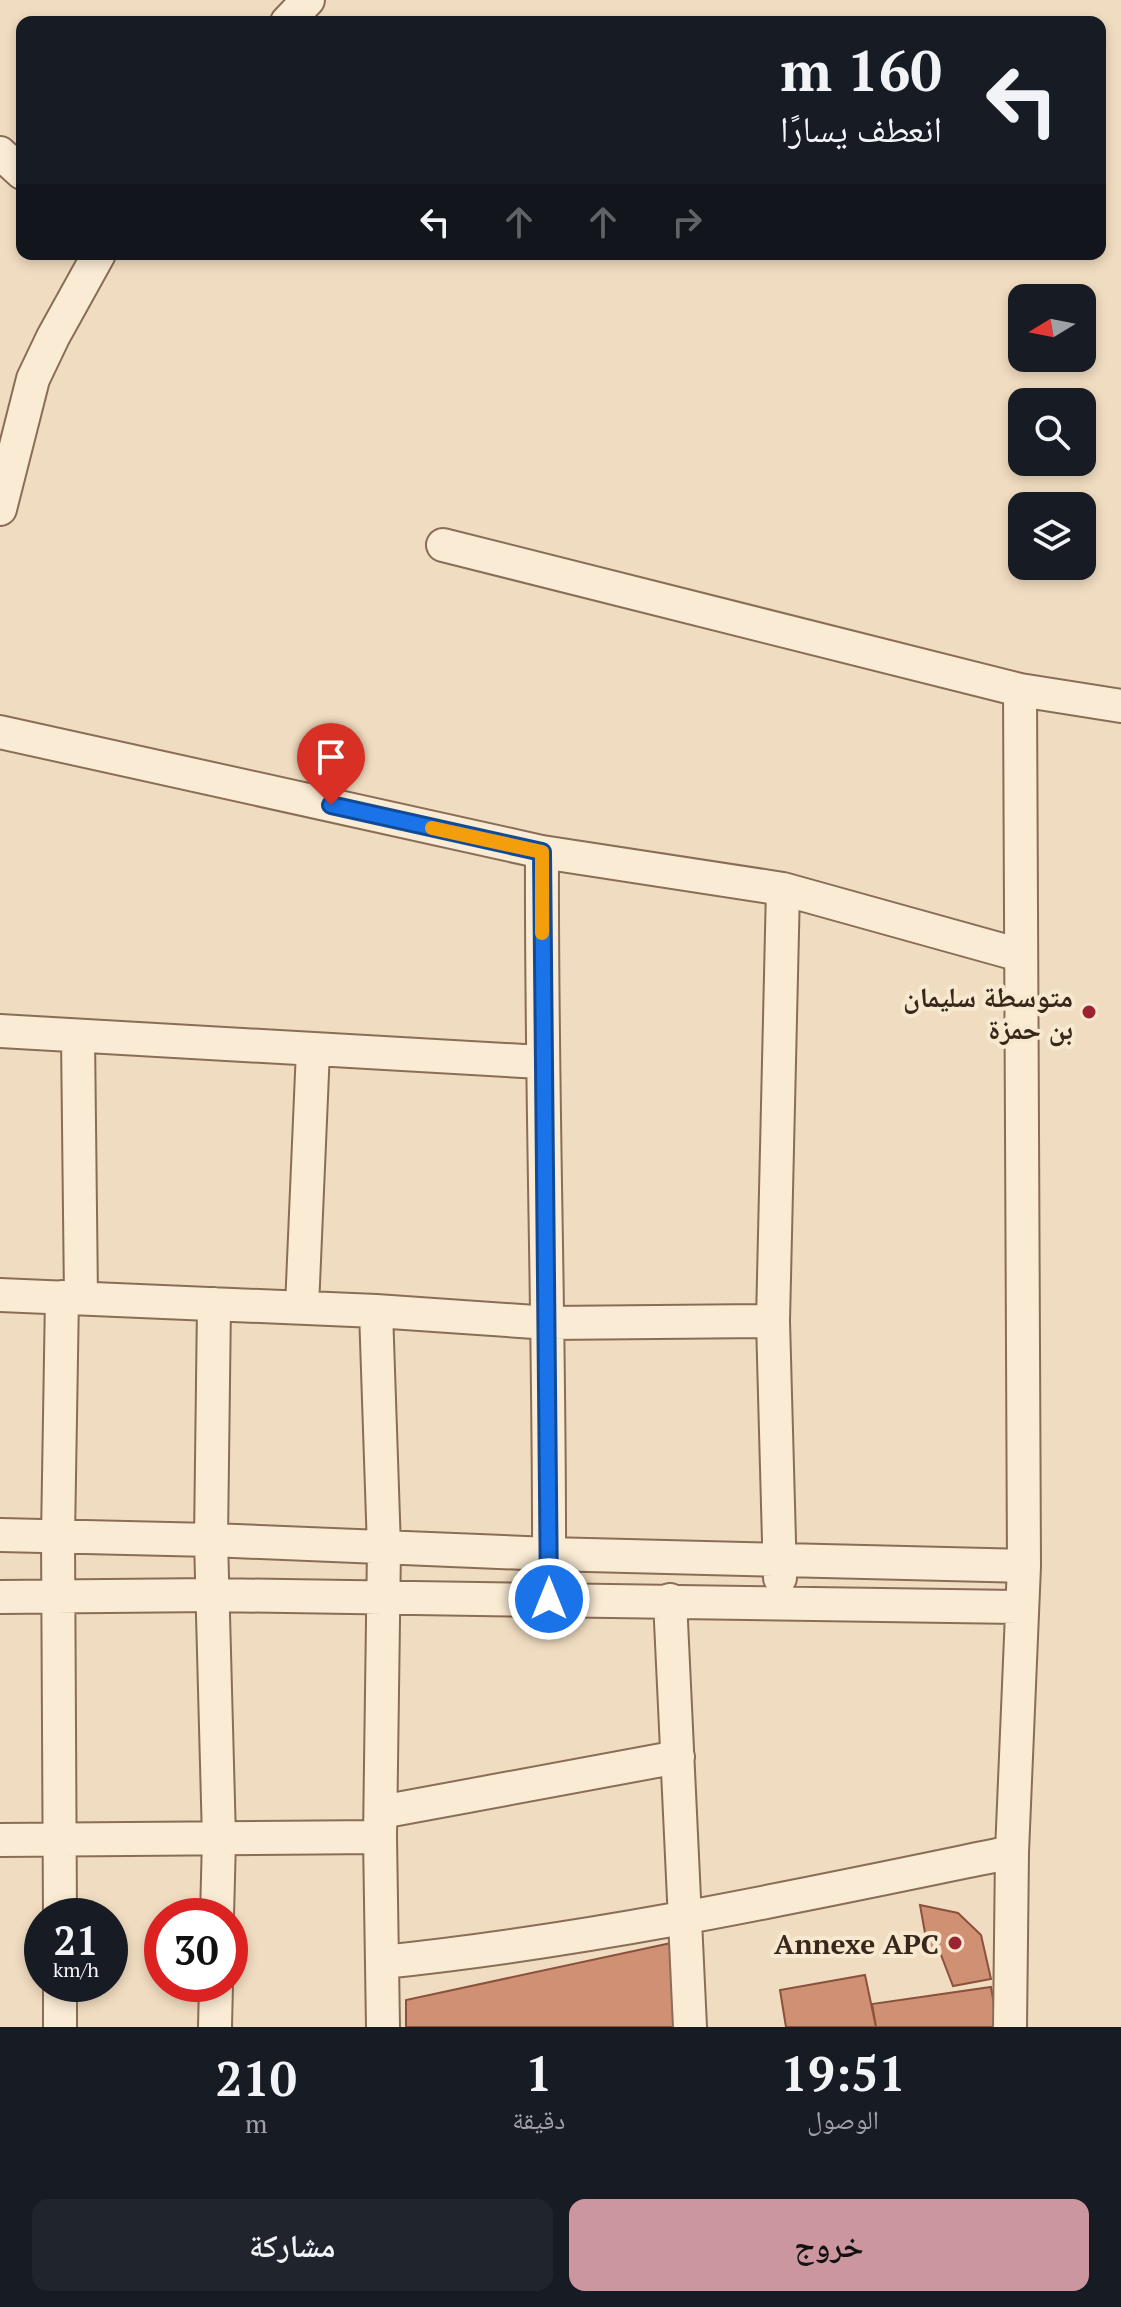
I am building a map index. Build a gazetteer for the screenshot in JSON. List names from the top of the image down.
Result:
{
  "places": ["متوسطة سليمان بن حمزة", "Annexe APC"],
  "north": "left",
  "page": {
    "turn": ["160 m", "انعطف يسارًا"],
    "speed": "21 km/h",
    "limit": "30",
    "eta": [
      "19:51",
      "الوصول",
      "1",
      "دقيقة",
      "210",
      "m"
    ],
    "buttons": ["خروج", "مشاركة"]
  }
}
